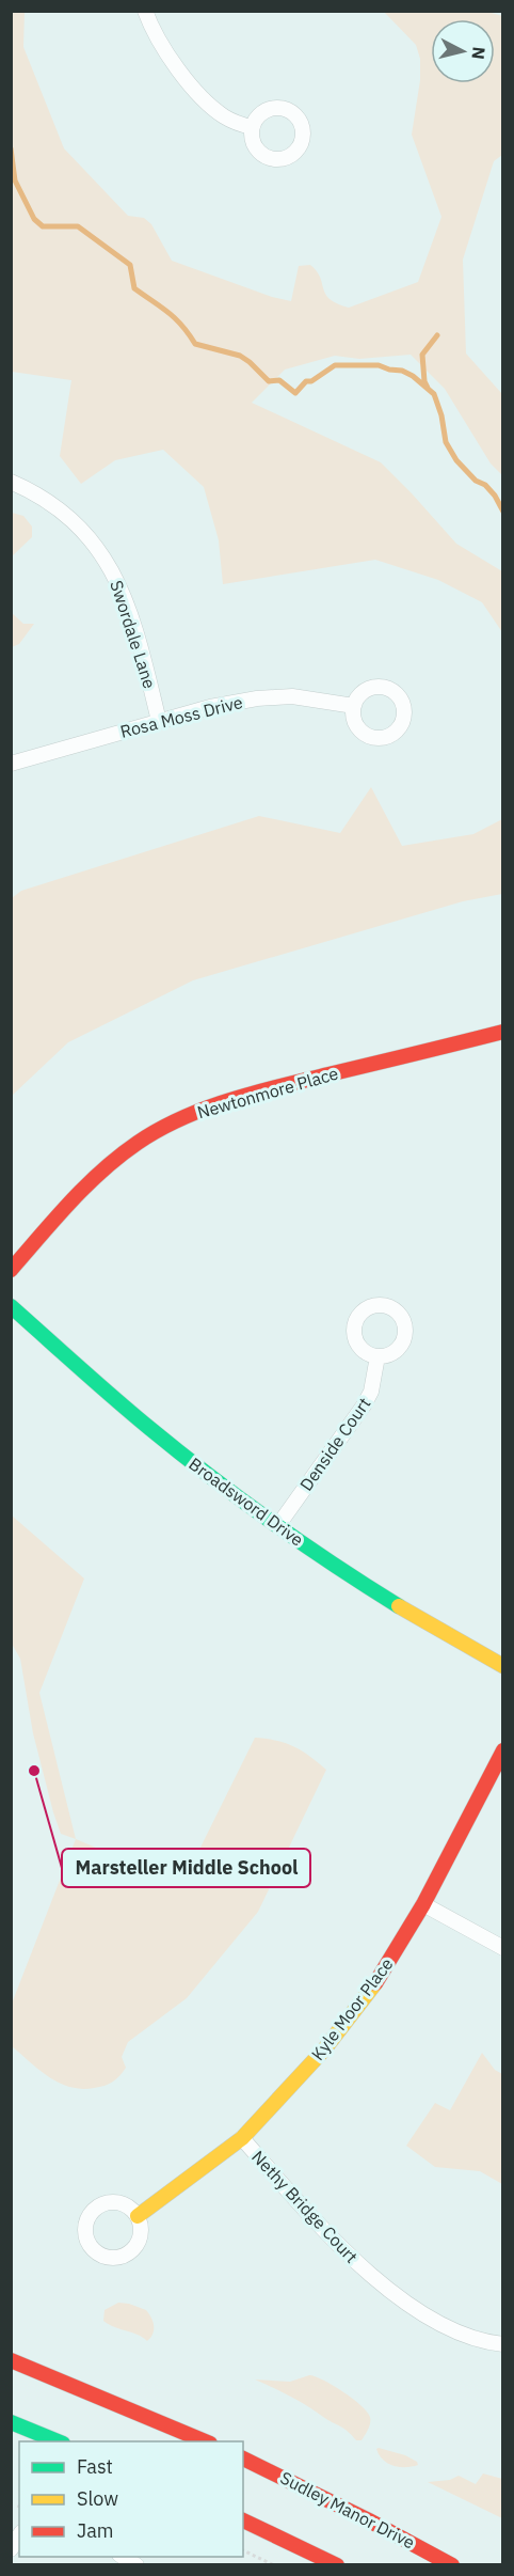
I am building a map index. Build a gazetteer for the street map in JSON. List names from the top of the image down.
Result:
{
  "streets": {
    "street": [
      "Swordale Lane",
      "Rosa Moss Drive",
      "Newtonmore Place",
      "Denside Court",
      "Broadsword Drive",
      "Kyle Moor Place",
      "Nethy Bridge Court",
      "Sudley Manor Drive"
    ]
  },
  "crossings": [
    ["Swordale Lane", "Rosa Moss Drive"],
    ["Denside Court", "Broadsword Drive"],
    ["Kyle Moor Place", "Nethy Bridge Court"]
  ],
  "places": ["Marsteller Middle School"],
  "legend": ["Fast", "Slow", "Jam"],
  "north": "right"
}
